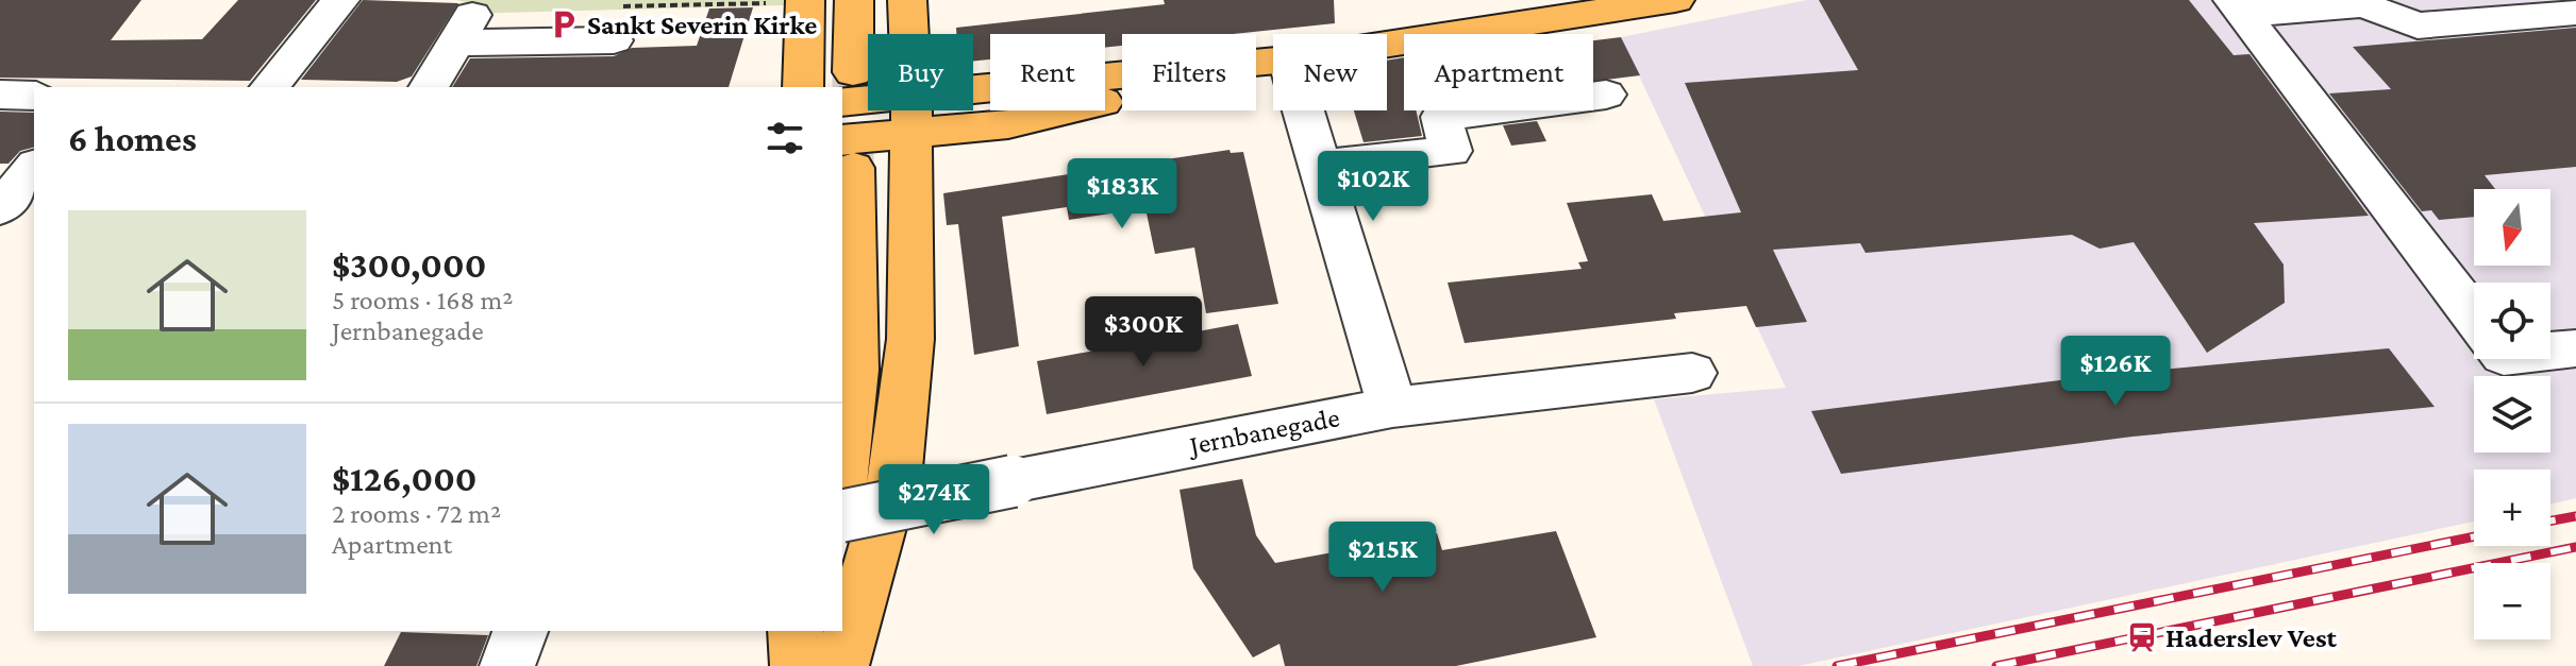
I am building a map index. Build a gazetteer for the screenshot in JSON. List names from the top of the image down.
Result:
{
  "streets": {
    "street": ["Jernbanegade"]
  },
  "places": {
    "parking": ["Sankt Severin Kirke"],
    "station": ["Haderslev Vest"]
  },
  "north": "bottom",
  "page": {
    "chip": [
      "Buy",
      "Rent",
      "Filters",
      "New",
      "Apartment"
    ],
    "heading": "6 homes",
    "price": [
      "$102K",
      "$183K",
      "$300K",
      "$126K",
      "$274K",
      "$215K"
    ],
    "map_buttons": ["+", "−"],
    "list": [
      {
        "name": "$300,000",
        "note": "5 rooms · 168 m² · Jernbanegade"
      },
      {
        "name": "$126,000",
        "note": "2 rooms · 72 m² · Apartment"
      }
    ]
  }
}
